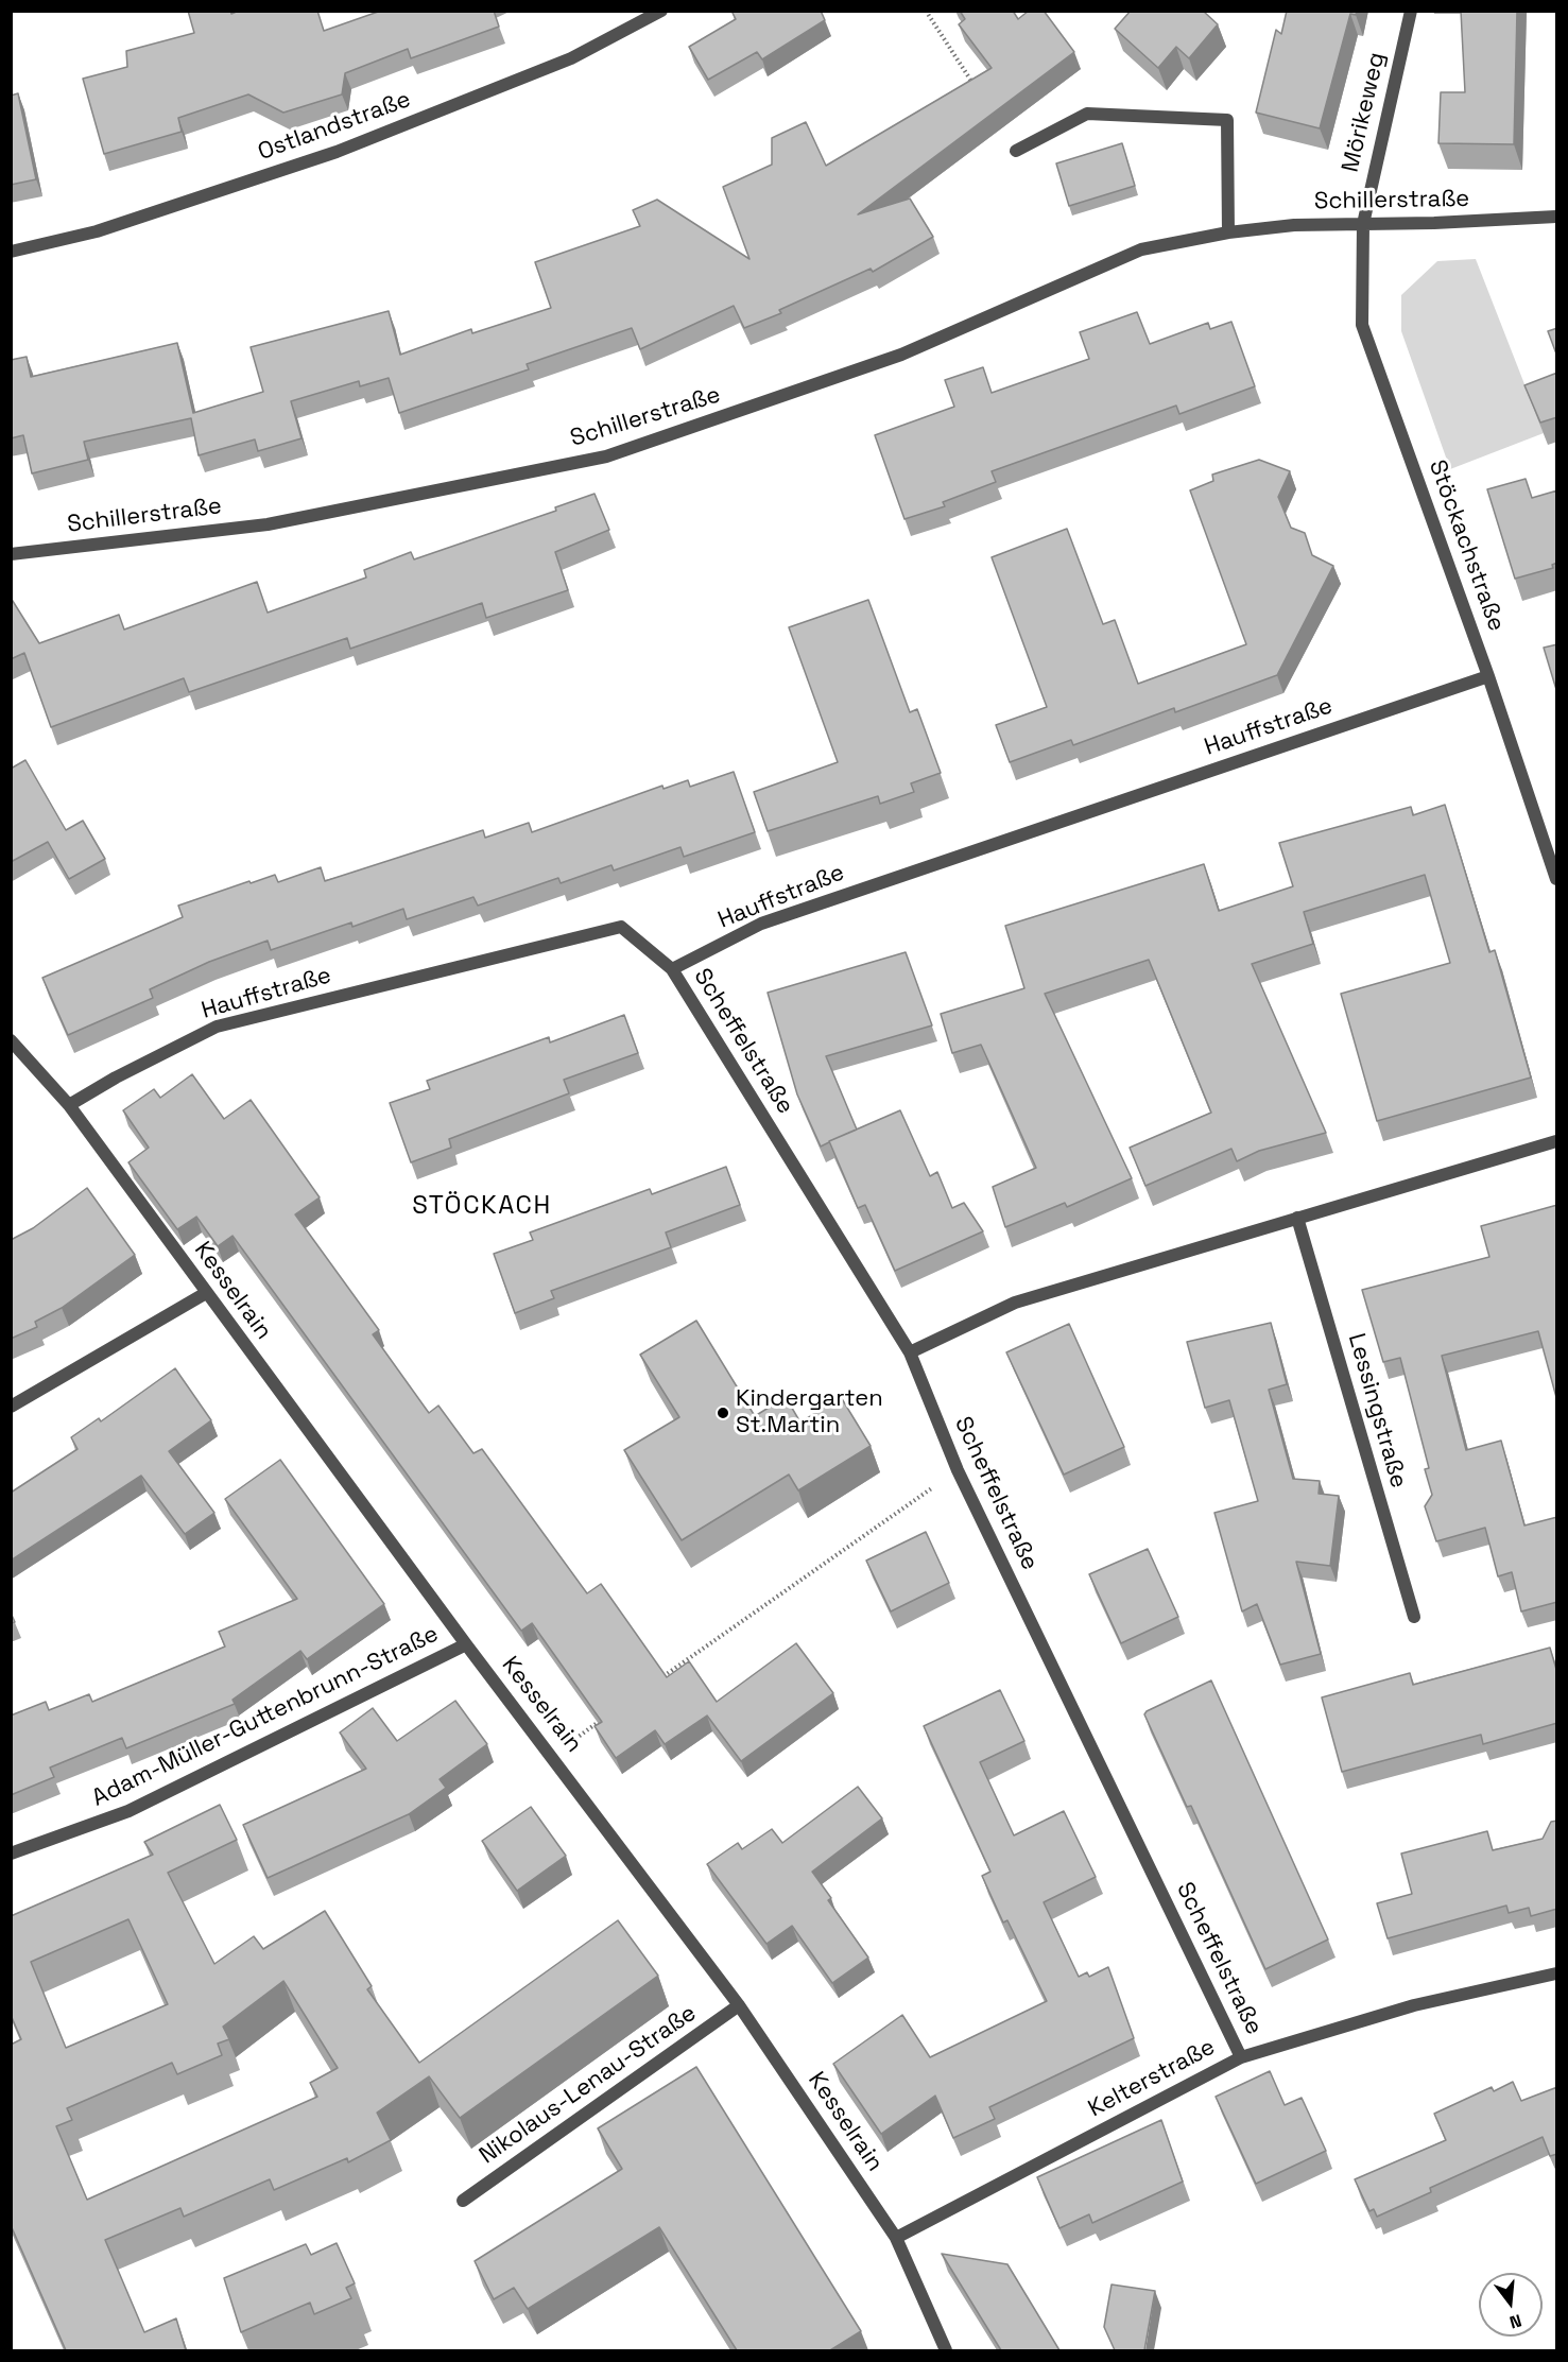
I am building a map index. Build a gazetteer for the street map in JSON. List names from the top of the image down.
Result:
{
  "streets": {
    "street": [
      "Mörikeweg",
      "Ostlandstraße",
      "Schillerstraße",
      "Stöckachstraße",
      "Hauffstraße",
      "Scheffelstraße",
      "Kesselrain",
      "Lessingstraße",
      "Adam-Müller-Guttenbrunn-Straße",
      "Kelterstraße",
      "Nikolaus-Lenau-Straße"
    ]
  },
  "crossings": [
    ["Mörikeweg", "Schillerstraße"],
    ["Mörikeweg", "Stöckachstraße"],
    ["Schillerstraße", "Stöckachstraße"],
    ["Stöckachstraße", "Hauffstraße"],
    ["Hauffstraße", "Scheffelstraße"],
    ["Hauffstraße", "Kesselrain"],
    ["Scheffelstraße", "Kelterstraße"],
    ["Kesselrain", "Adam-Müller-Guttenbrunn-Straße"],
    ["Kesselrain", "Kelterstraße"],
    ["Kesselrain", "Nikolaus-Lenau-Straße"]
  ],
  "districts": ["STÖCKACH"],
  "places": ["Kindergarten St.Martin"],
  "north": "bottom"
}
